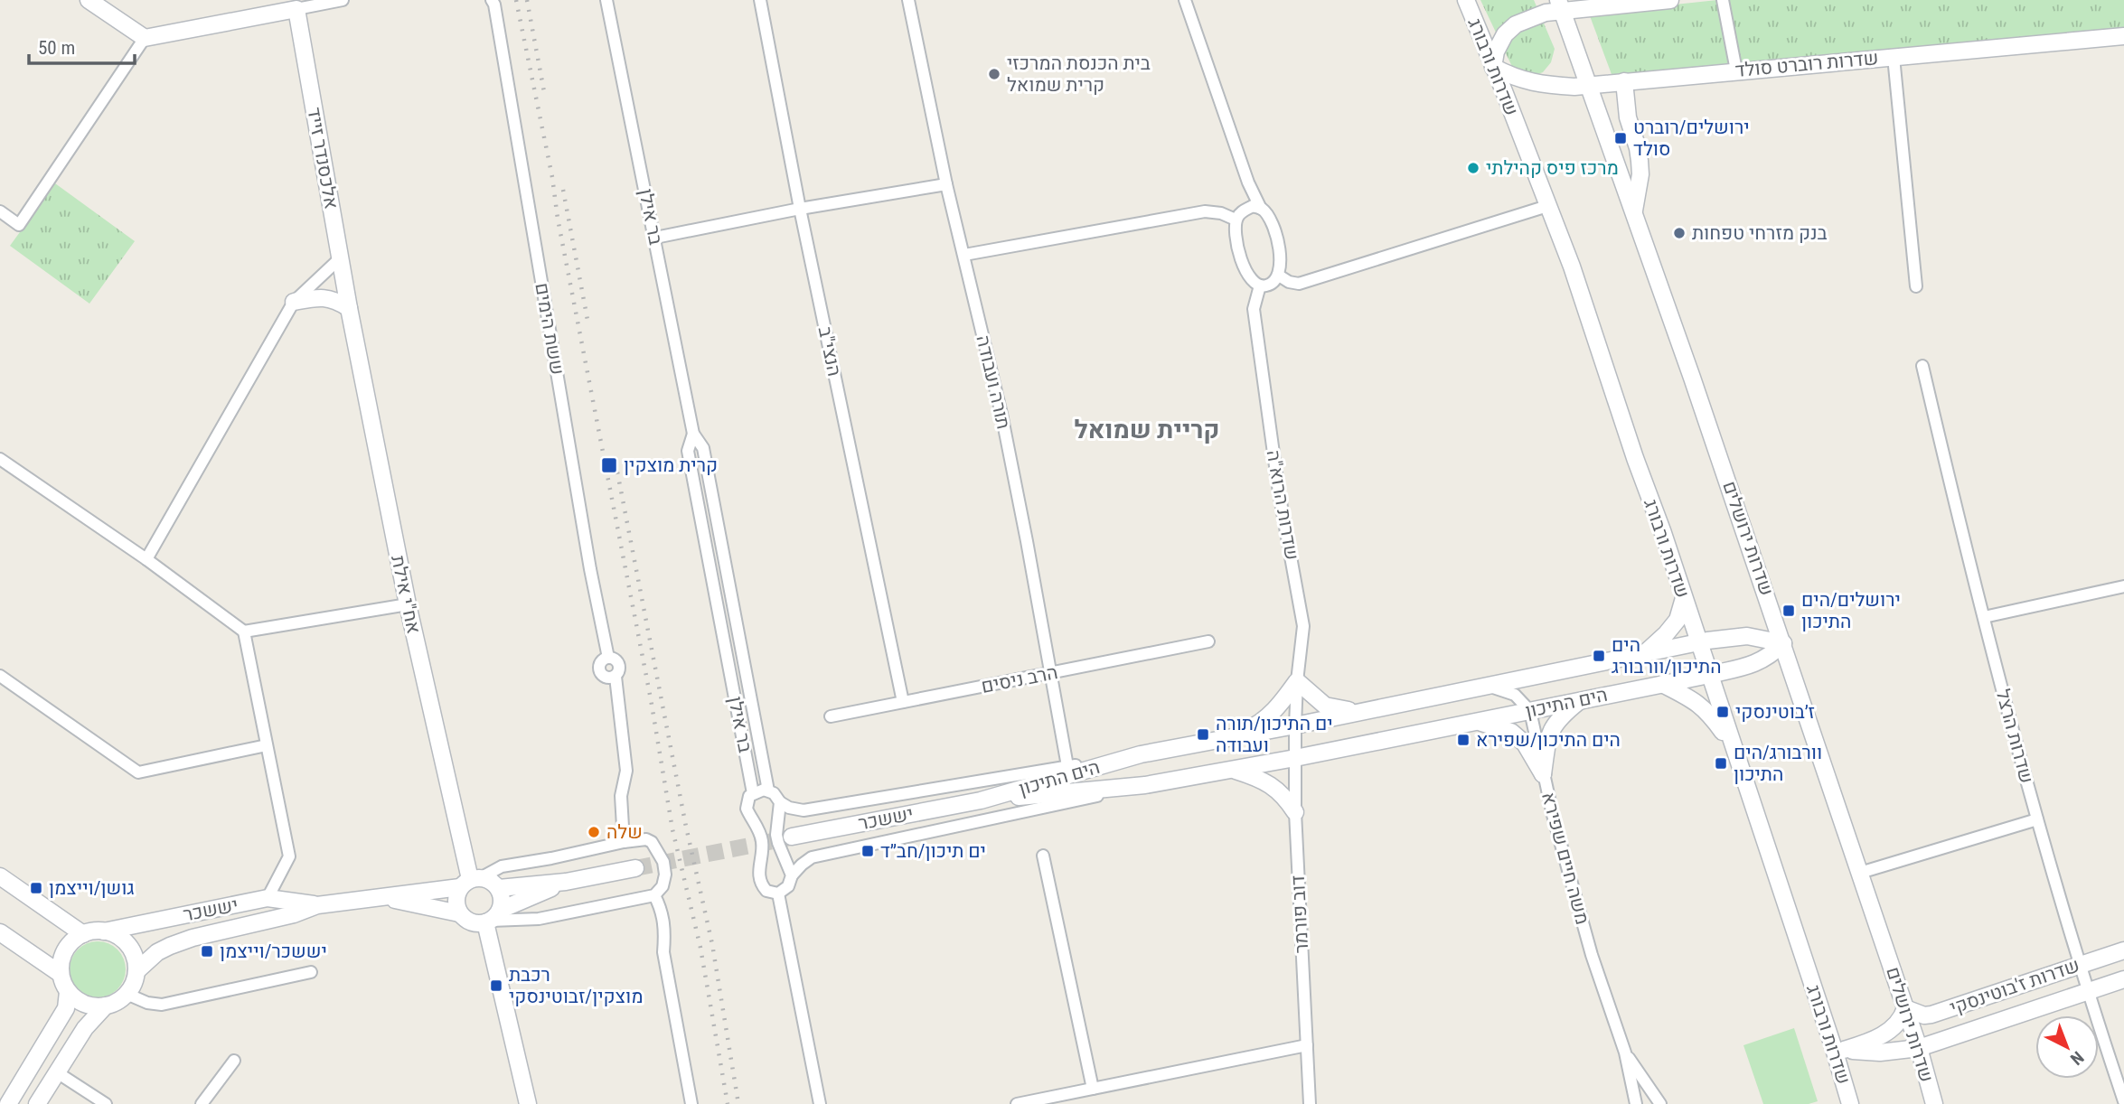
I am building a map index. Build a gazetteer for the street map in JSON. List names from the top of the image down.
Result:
{
  "streets": {
    "street": [
      "שדרות רוברט סולד",
      "שדרות ורבורג",
      "אלכסנדר זייד",
      "בר אילן",
      "ששת הימים",
      "הנצי\"ב",
      "תורה ועבודה",
      "שדרות הרוא\"ה",
      "שדרות ירושלים",
      "אח\"י אילת",
      "הרב ניסים",
      "הים התיכון",
      "שדרות הרצל",
      "יששכר",
      "משה חיים שפירא",
      "דוב פורמר",
      "שדרות ז'בוטינסקי"
    ]
  },
  "crossings": [
    ["שדרות רוברט סולד", "שדרות ורבורג"],
    ["שדרות רוברט סולד", "שדרות ירושלים"],
    ["שדרות ורבורג", "הים התיכון"],
    ["שדרות ורבורג", "שדרות ז'בוטינסקי"],
    ["אלכסנדר זייד", "אח\"י אילת"],
    ["הנצי\"ב", "הרב ניסים"],
    ["תורה ועבודה", "הרב ניסים"],
    ["שדרות הרוא\"ה", "הים התיכון"],
    ["שדרות הרוא\"ה", "דוב פורמר"],
    ["שדרות ירושלים", "הים התיכון"],
    ["שדרות ירושלים", "שדרות ז'בוטינסקי"],
    ["אח\"י אילת", "יששכר"],
    ["הים התיכון", "יששכר"],
    ["הים התיכון", "משה חיים שפירא"],
    ["הים התיכון", "דוב פורמר"],
    ["שדרות הרצל", "שדרות ז'בוטינסקי"]
  ],
  "districts": ["קריית שמואל"],
  "places": {
    "other": [
      "בית הכנסת המרכזי קרית שמואל",
      "מרכז פיס קהילתי",
      "בנק מזרחי טפחות",
      "שלה"
    ],
    "transit": [
      "ירושלים/רוברט סולד",
      "קרית מוצקין",
      "ירושלים/הים התיכון",
      "הים התיכון/וורבורג",
      "ז׳בוטינסקי",
      "ים התיכון/תורה ועבודה",
      "הים התיכון/שפירא",
      "וורבורג/הים התיכון",
      "ים תיכון/חב״ד",
      "גושן/וייצמן",
      "יששכר/וייצמן",
      "רכבת מוצקין/זבוטינסקי"
    ]
  },
  "scale_bar": "50 m",
  "north": "bottom right"
}
